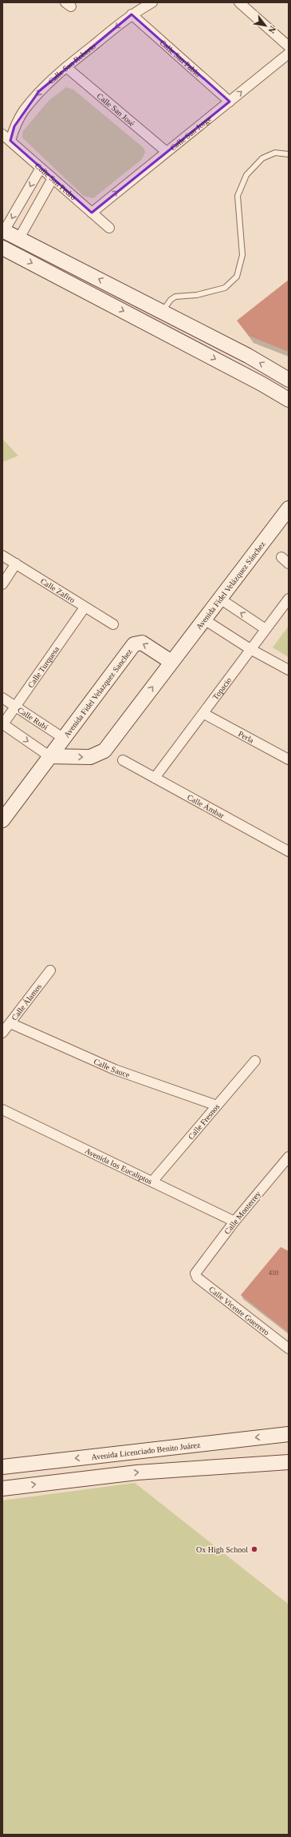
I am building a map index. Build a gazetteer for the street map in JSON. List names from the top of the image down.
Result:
{
  "streets": {
    "street": [
      "Calle San Pablo",
      "Calle San Roberto",
      "Calle San José",
      "Calle San Jorge",
      "Calle San Pedro",
      "Avenida Fidel Velázquez Sánchez",
      "Calle Zafiro",
      "Calle Turquesa",
      "Topacio",
      "Avenida Fidel Velazquez Sanchez",
      "Calle Rubí",
      "Perla",
      "Calle Ámbar",
      "Calle Álamos",
      "Calle Sauce",
      "Calle Fresnos",
      "Avenida los Eucaliptos",
      "Calle Monterrey",
      "Calle Vicente Guerrero",
      "Avenida Licenciado Benito Juárez"
    ]
  },
  "crossings": [
    ["Calle San Pablo", "Calle San Roberto"],
    ["Calle San Pablo", "Calle San Jorge"],
    ["Calle San Roberto", "Calle San José"],
    ["Calle San Roberto", "Calle San Pedro"],
    ["Calle San José", "Calle San Jorge"],
    ["Calle San Jorge", "Calle San Pedro"],
    ["Avenida Fidel Velázquez Sánchez", "Avenida Fidel Velazquez Sanchez"],
    ["Calle Zafiro", "Calle Turquesa"],
    ["Calle Turquesa", "Calle Rubí"],
    ["Topacio", "Perla"],
    ["Topacio", "Calle Ámbar"],
    ["Avenida Fidel Velazquez Sanchez", "Calle Rubí"],
    ["Calle Álamos", "Calle Sauce"],
    ["Calle Sauce", "Calle Fresnos"],
    ["Calle Fresnos", "Avenida los Eucaliptos"],
    ["Avenida los Eucaliptos", "Calle Monterrey"],
    ["Calle Monterrey", "Calle Vicente Guerrero"]
  ],
  "one_way": ["Calle San Roberto", "Calle San Jorge"],
  "places": ["Ox High School"],
  "house_numbers": ["410"],
  "north": "bottom right"
}
